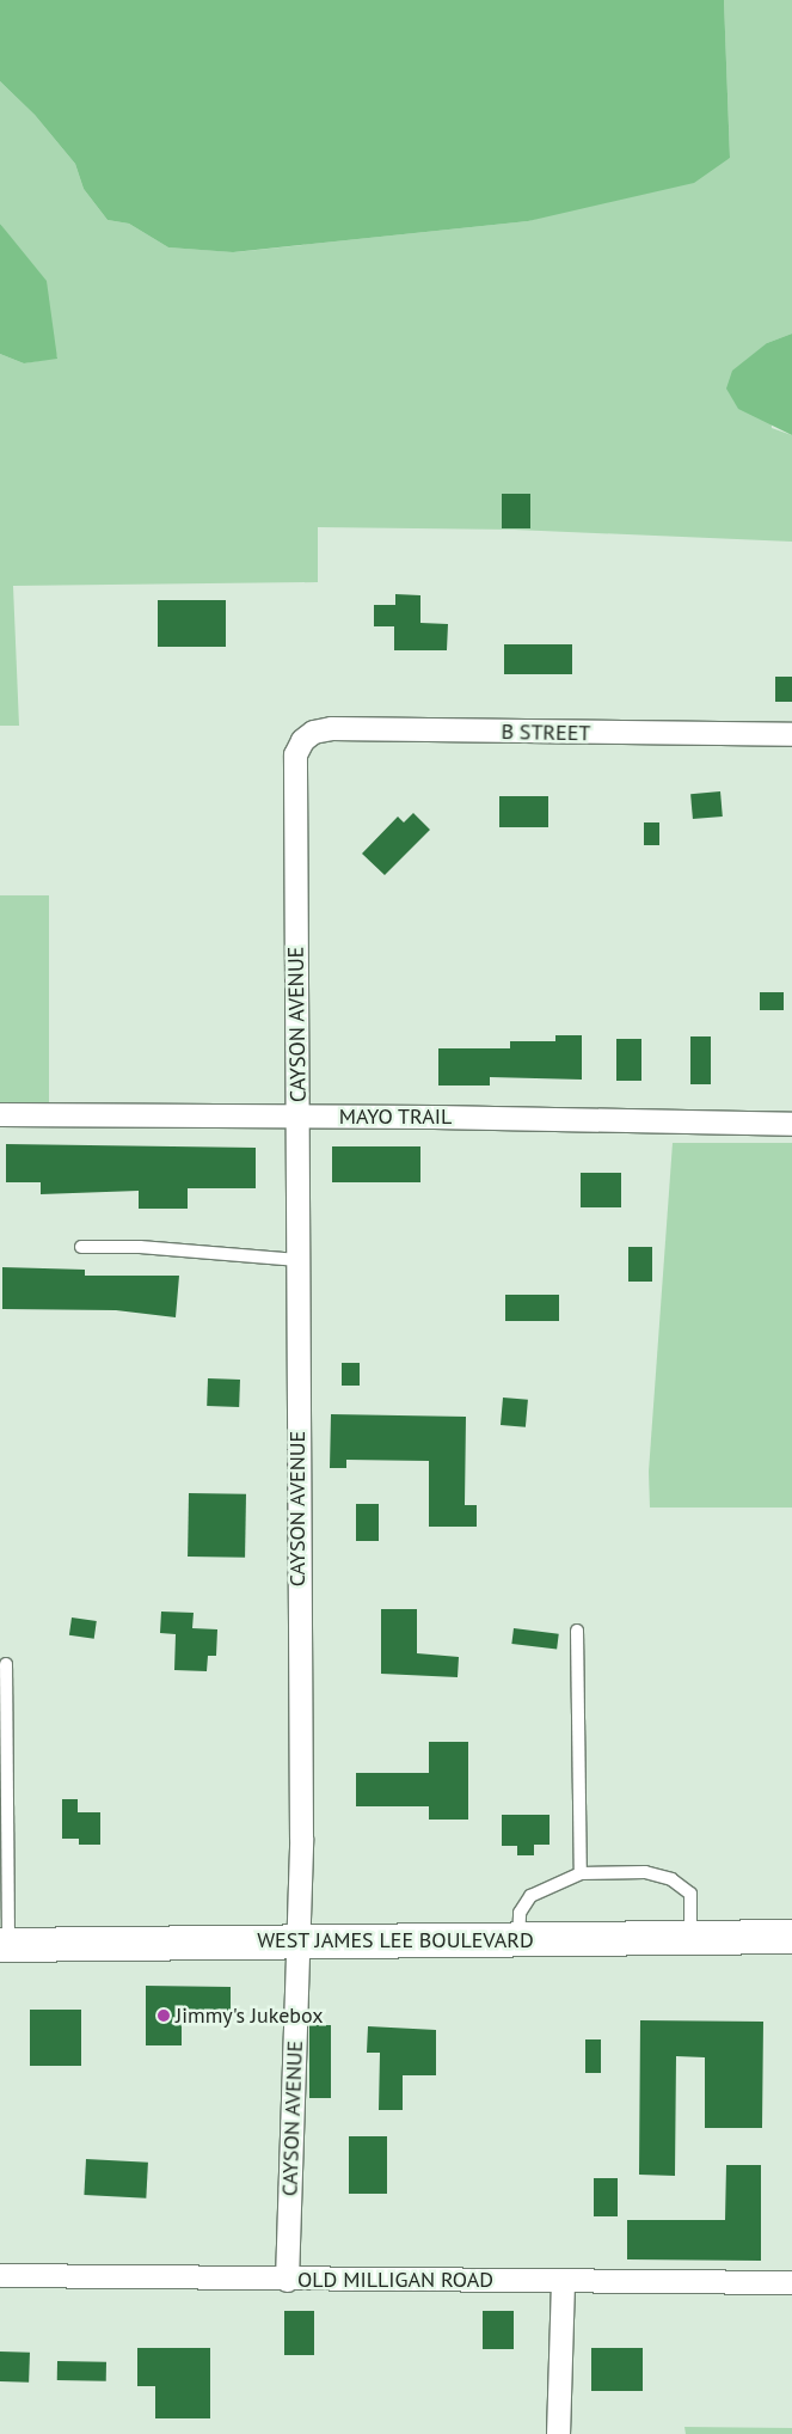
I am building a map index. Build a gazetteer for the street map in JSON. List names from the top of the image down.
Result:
{
  "streets": {
    "main road": ["WEST JAMES LEE BOULEVARD"],
    "street": [
      "B STREET",
      "CAYSON AVENUE",
      "MAYO TRAIL",
      "OLD MILLIGAN ROAD"
    ]
  },
  "crossings": [
    ["B STREET", "CAYSON AVENUE"],
    ["CAYSON AVENUE", "MAYO TRAIL"],
    ["CAYSON AVENUE", "WEST JAMES LEE BOULEVARD"],
    ["CAYSON AVENUE", "OLD MILLIGAN ROAD"]
  ],
  "places": ["Jimmy's Jukebox"]
}
